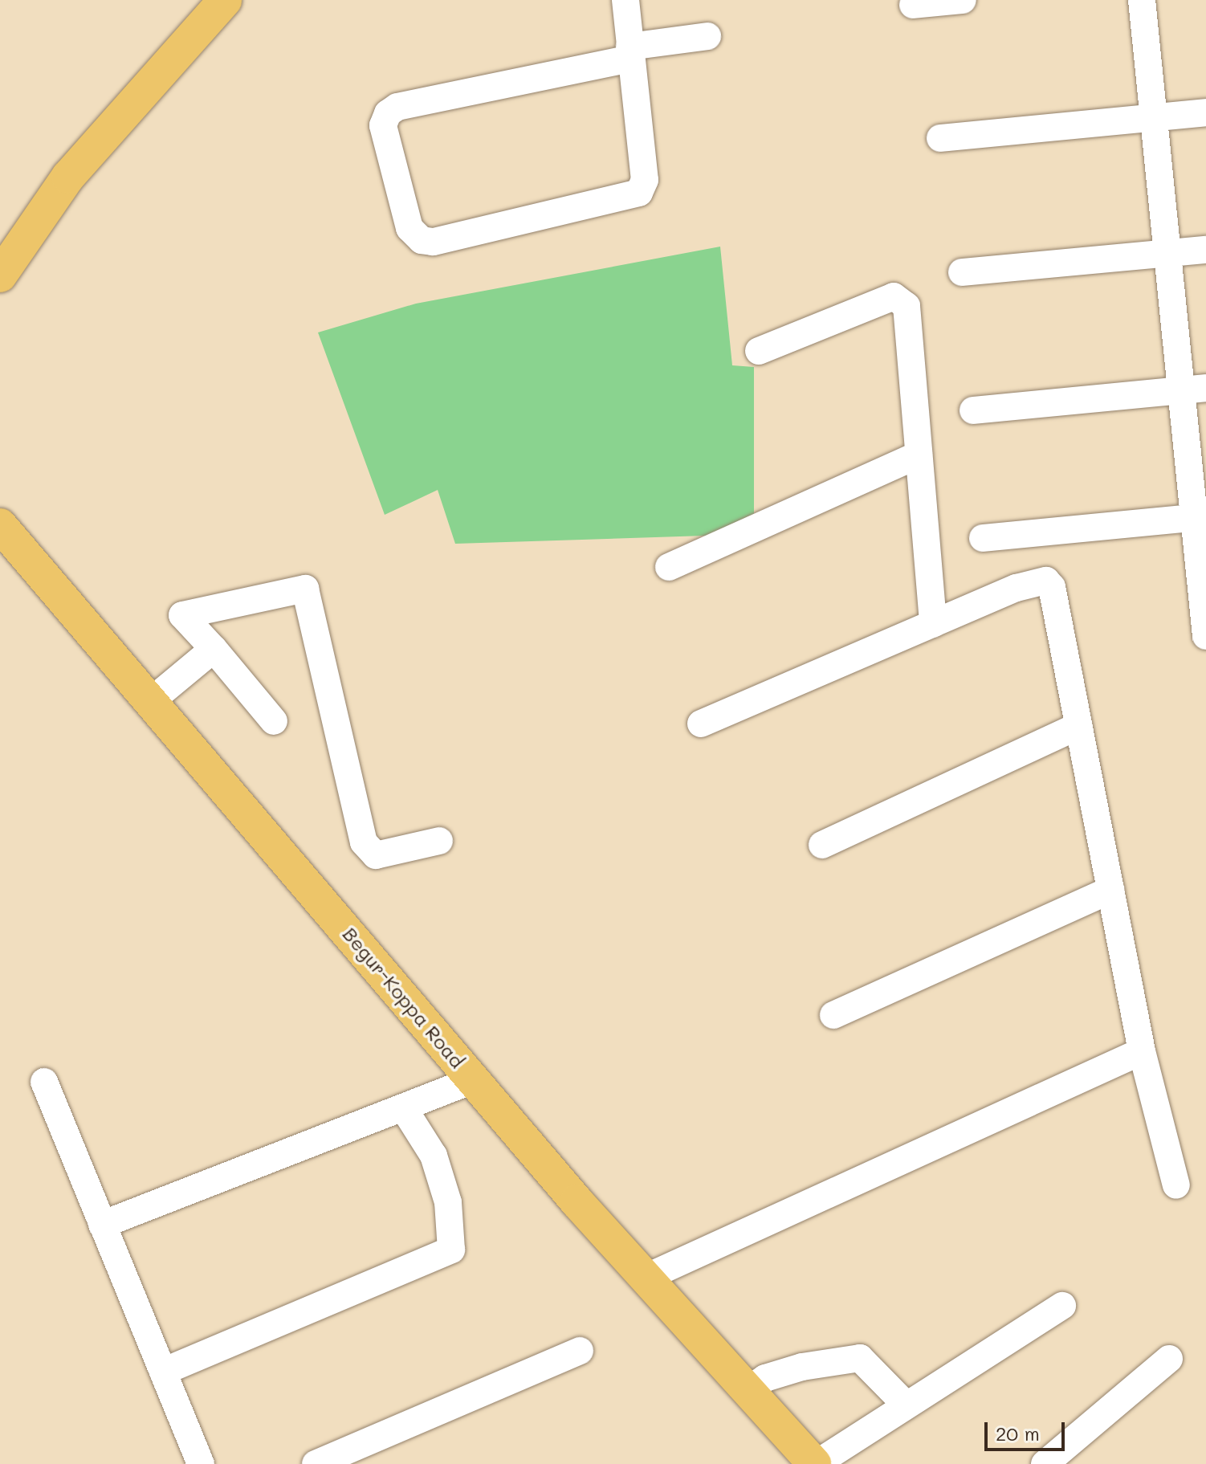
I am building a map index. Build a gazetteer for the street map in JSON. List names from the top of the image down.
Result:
{
  "streets": {
    "main road": ["Begur-Koppa Road"]
  },
  "scale_bar": "20 m"
}
